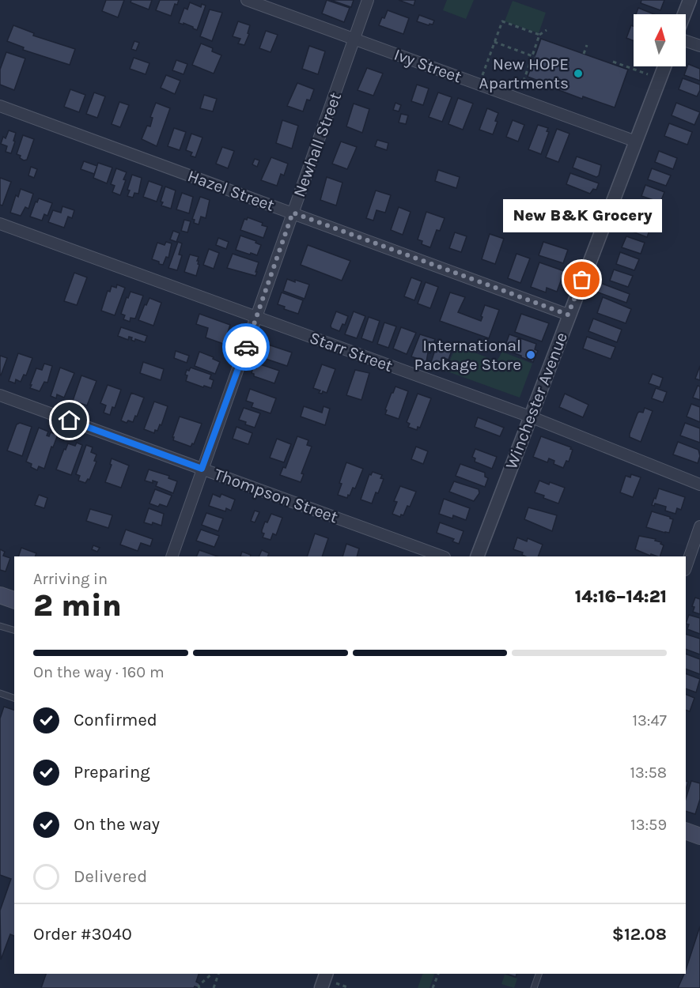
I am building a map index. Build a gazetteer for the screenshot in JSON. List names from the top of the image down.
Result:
{
  "streets": {
    "street": [
      "Ivy Street",
      "Newhall Street",
      "Hazel Street",
      "Starr Street",
      "Winchester Avenue",
      "Thompson Street"
    ]
  },
  "crossings": [
    ["Ivy Street", "Newhall Street"],
    ["Ivy Street", "Winchester Avenue"],
    ["Newhall Street", "Hazel Street"],
    ["Newhall Street", "Starr Street"],
    ["Newhall Street", "Thompson Street"],
    ["Hazel Street", "Winchester Avenue"],
    ["Starr Street", "Winchester Avenue"]
  ],
  "places": ["New HOPE Apartments", "New B&K Grocery", "International Package Store"],
  "north": "top",
  "page": {
    "bubble": "New B&K Grocery",
    "heading": ["2 min", "Arriving in", "14:16–14:21"],
    "panel": ["Order #3040", "$12.08"],
    "bar": "On the way · 160 m",
    "list": [
      ["Confirmed", "13:47"],
      ["Preparing", "13:58"],
      ["On the way", "13:59"],
      "Delivered"
    ]
  }
}
